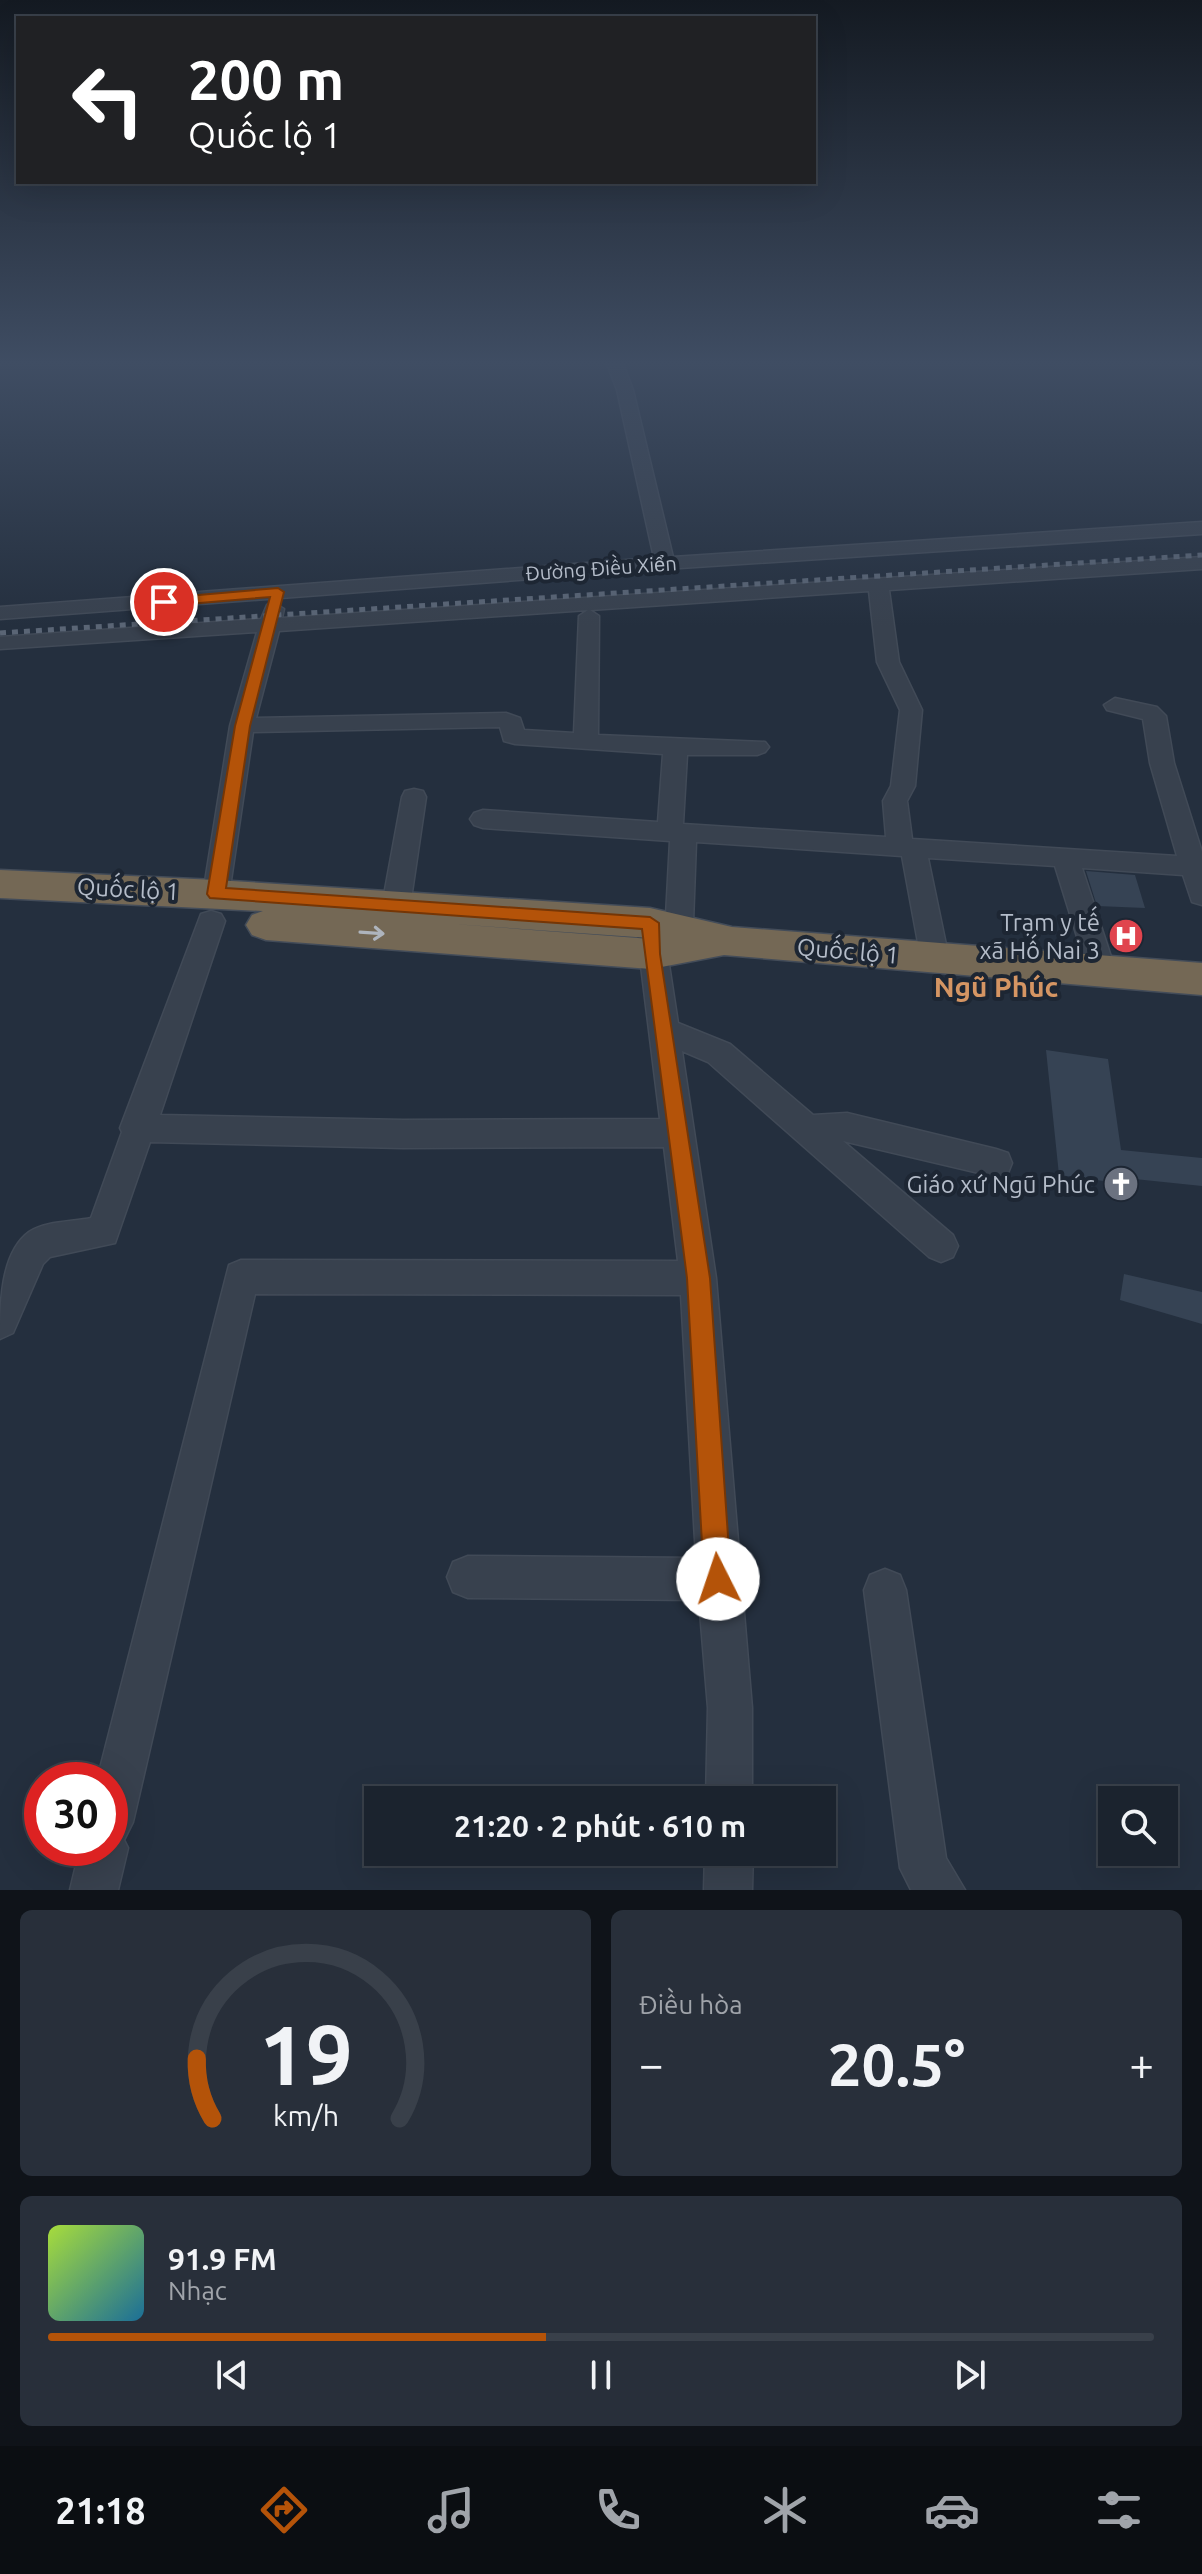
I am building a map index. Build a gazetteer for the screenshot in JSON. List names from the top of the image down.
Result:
{
  "streets": {
    "highway": ["Quốc lộ 1"],
    "street": ["Đường Điều Xiển"]
  },
  "districts": ["Ngũ Phúc"],
  "places": {
    "hospital": ["Trạm y tế xã Hố Nai 3"],
    "church": ["Giáo xứ Ngũ Phúc"]
  },
  "page": {
    "turn": ["200 m", "Quốc lộ 1"],
    "limit": "30",
    "trip": "21:20 · 2 phút · 610 m",
    "tile": "Điều hòa",
    "heat": ["−", "20.5°", "+"],
    "song": ["91.9 FM", "Nhạc"],
    "tabs": "21:18",
    "gauge": ["19", "km/h"]
  }
}
